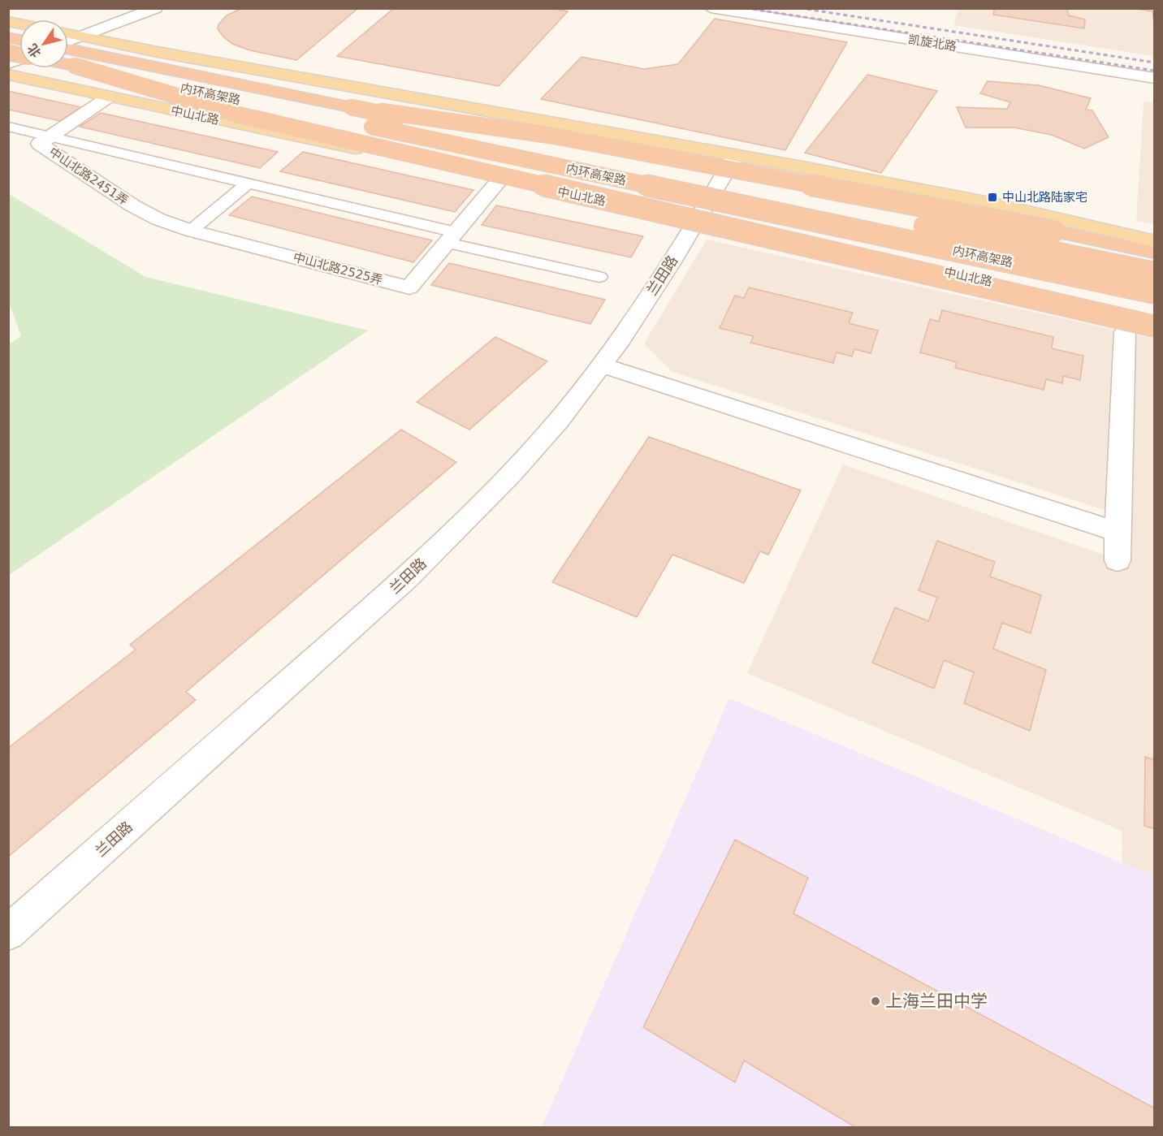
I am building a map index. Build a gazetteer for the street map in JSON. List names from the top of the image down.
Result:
{
  "streets": {
    "highway": ["内环高架路"],
    "main road": ["中山北路"],
    "street": [
      "凯旋北路",
      "中山北路2451弄",
      "中山北路2525弄",
      "兰田路"
    ]
  },
  "crossings": [
    ["中山北路", "中山北路2451弄"],
    ["中山北路", "中山北路2525弄"],
    ["中山北路", "兰田路"],
    ["中山北路2451弄", "中山北路2525弄"]
  ],
  "places": {
    "transit": ["中山北路陆家宅"],
    "other": ["上海兰田中学"]
  },
  "north": "bottom left"
}
